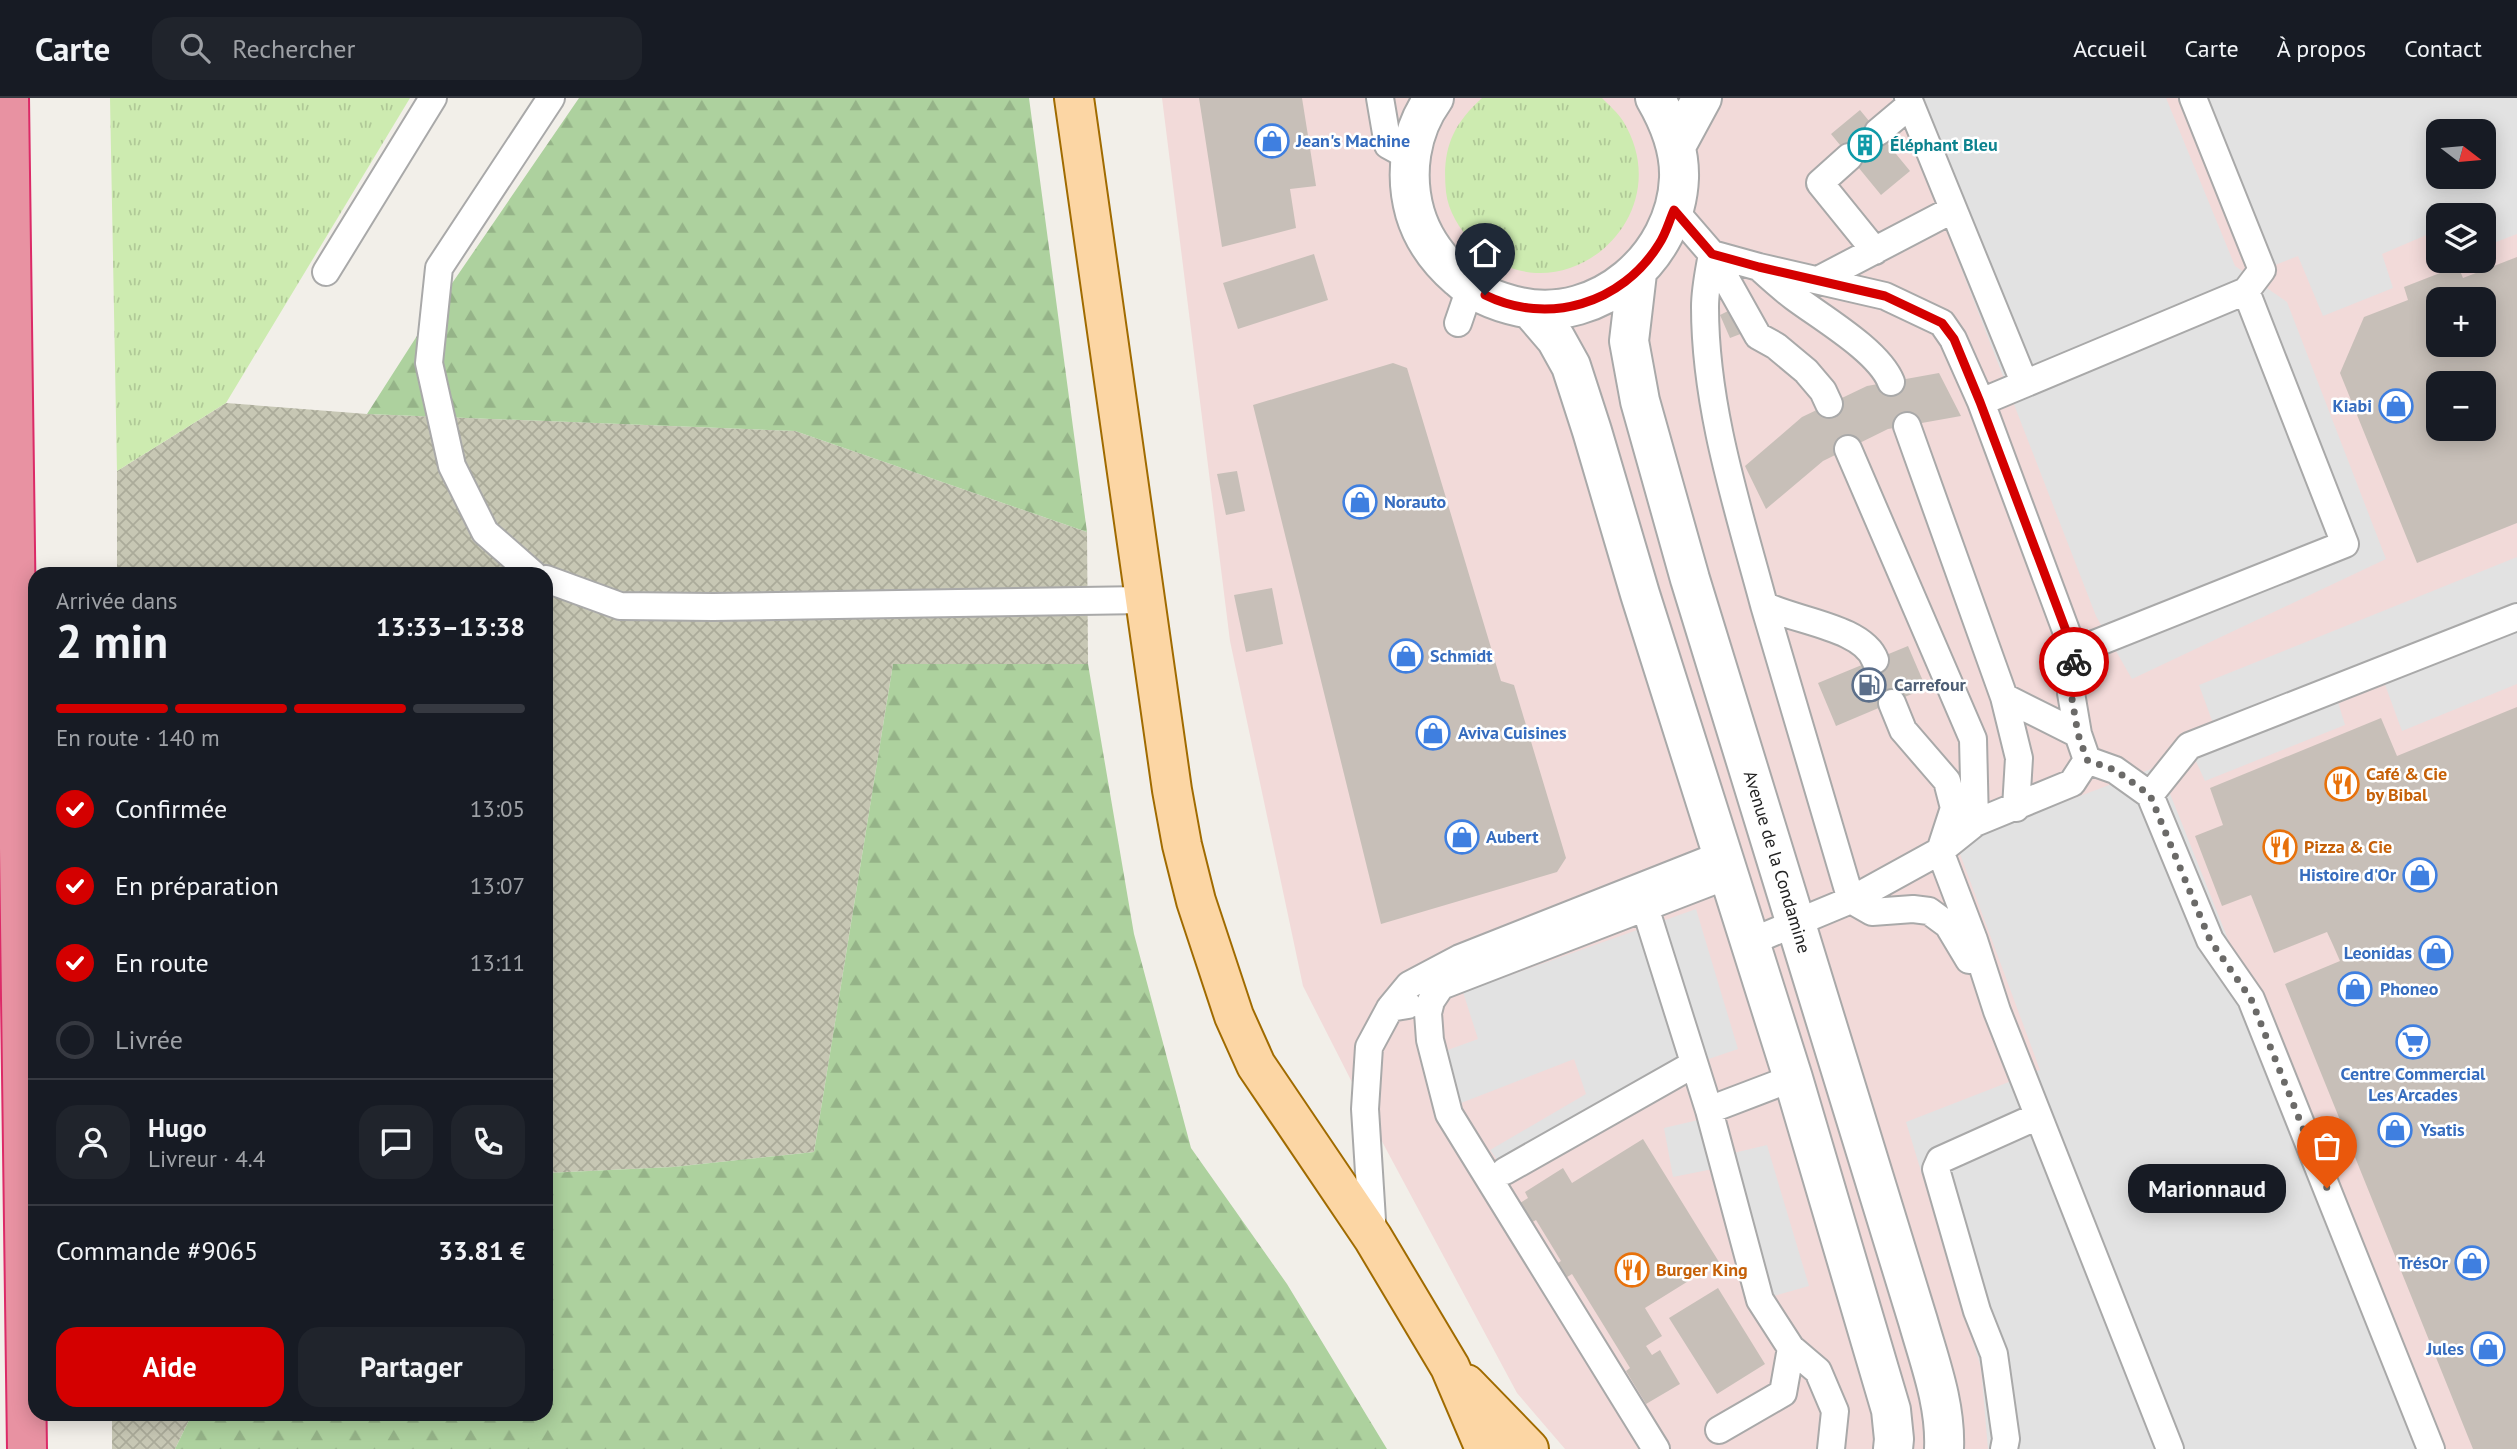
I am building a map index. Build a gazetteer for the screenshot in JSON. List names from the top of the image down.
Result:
{
  "streets": {
    "street": ["Avenue de la Condamine"]
  },
  "places": {
    "shop": [
      "Jean's Machine",
      "Kiabi",
      "Norauto",
      "Schmidt",
      "Aviva Cuisines",
      "Aubert",
      "Histoire d'Or",
      "Leonidas",
      "Phoneo",
      "Ysatis",
      "TrésOr",
      "Jules"
    ],
    "building": ["Éléphant Bleu"],
    "fuel station": ["Carrefour"],
    "restaurant": ["Café & Cie by Bibal", "Pizza & Cie", "Burger King"],
    "supermarket": ["Centre Commercial Les Arcades"],
    "other": ["Marionnaud"]
  },
  "north": "right",
  "page": {
    "header": "Carte",
    "search": "Rechercher",
    "nav": [
      "Accueil",
      "Carte",
      "À propos",
      "Contact"
    ],
    "map_buttons": ["+", "−"],
    "heading": ["2 min", "Arrivée dans", "13:33–13:38"],
    "panel": [
      "Hugo",
      "Livreur · 4.4",
      "Commande #9065",
      "33.81 €"
    ],
    "bar": "En route · 140 m",
    "list": [
      ["Confirmée", "13:05"],
      ["En préparation", "13:07"],
      ["En route", "13:11"],
      "Livrée"
    ],
    "bubble": "Marionnaud",
    "buttons": ["Aide", "Partager"]
  }
}
